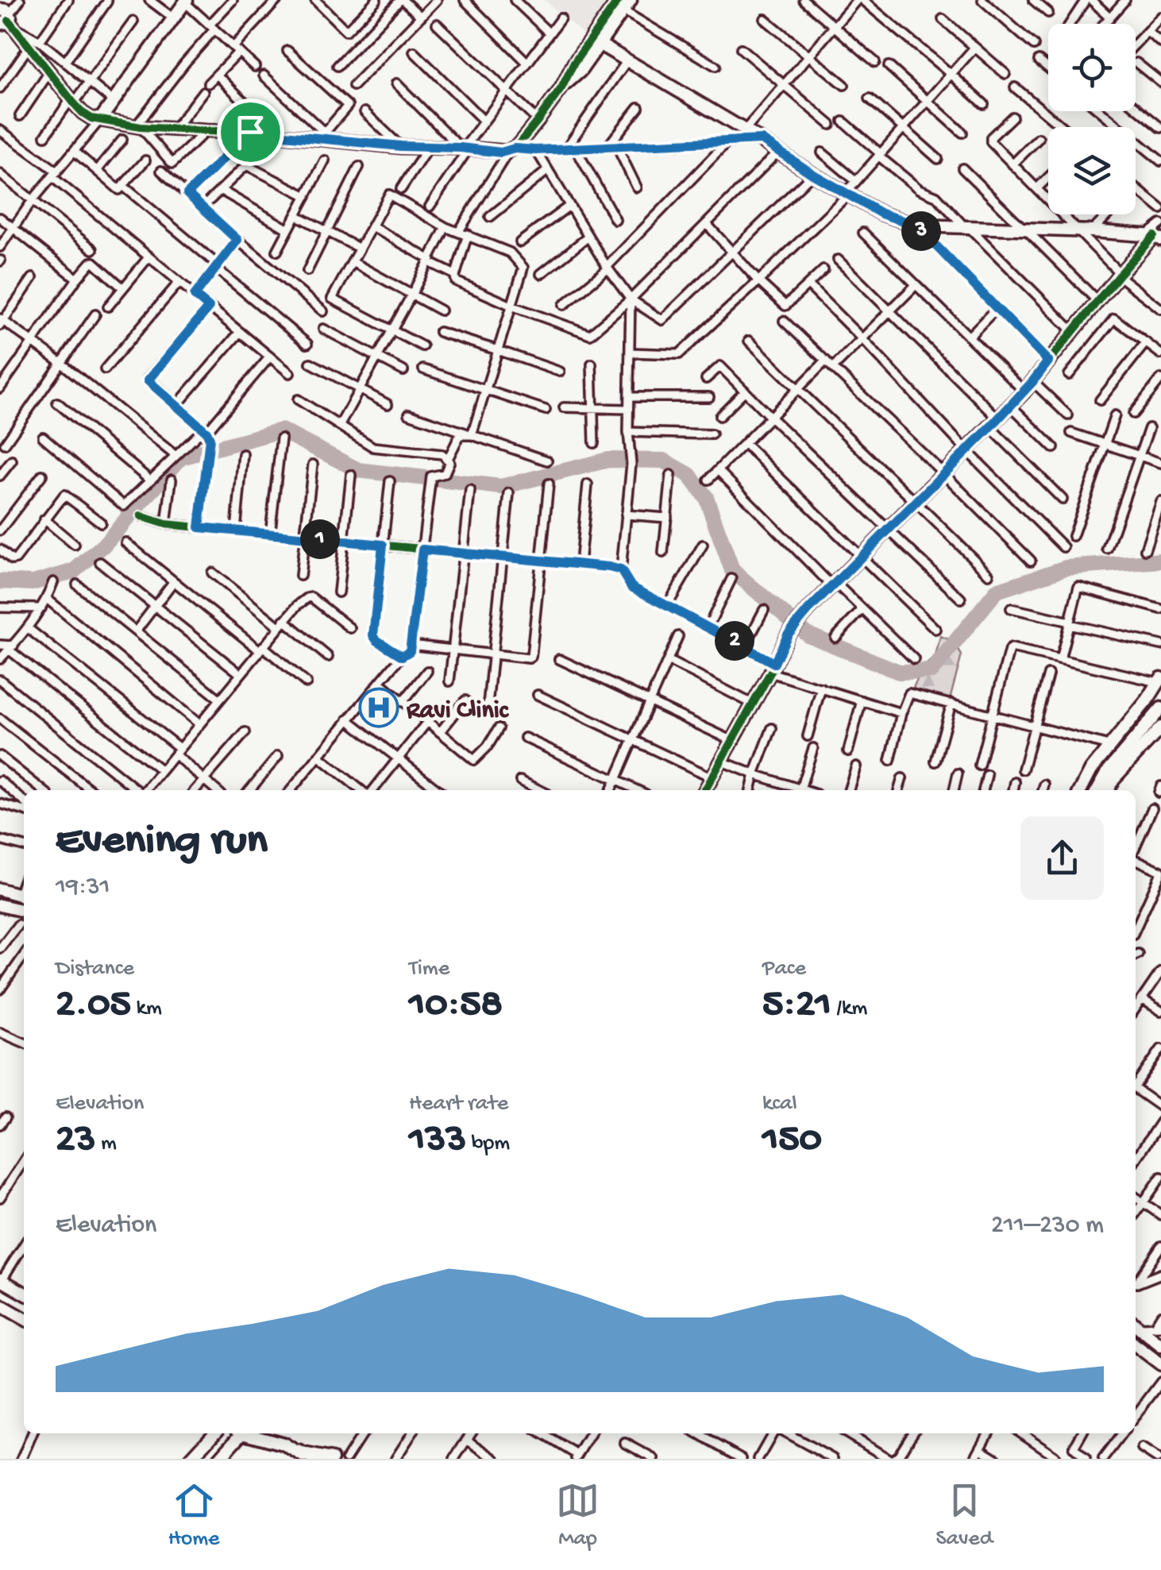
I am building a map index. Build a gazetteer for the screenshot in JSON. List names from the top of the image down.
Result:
{
  "places": {
    "hospital": ["Ravi Clinic"]
  },
  "page": {
    "pins": ["3", "1", "2"],
    "heading": ["Evening run", "19:31"],
    "stats": [
      ["Distance", "2.05 km"],
      ["Time", "10:58"],
      ["Pace", "5:21 /km"],
      ["Elevation", "23 m"],
      ["Heart rate", "133 bpm"],
      ["kcal", "150"]
    ],
    "chart": ["Elevation", "211–230 m"],
    "tabs": ["Home", "Map", "Saved"]
  }
}
